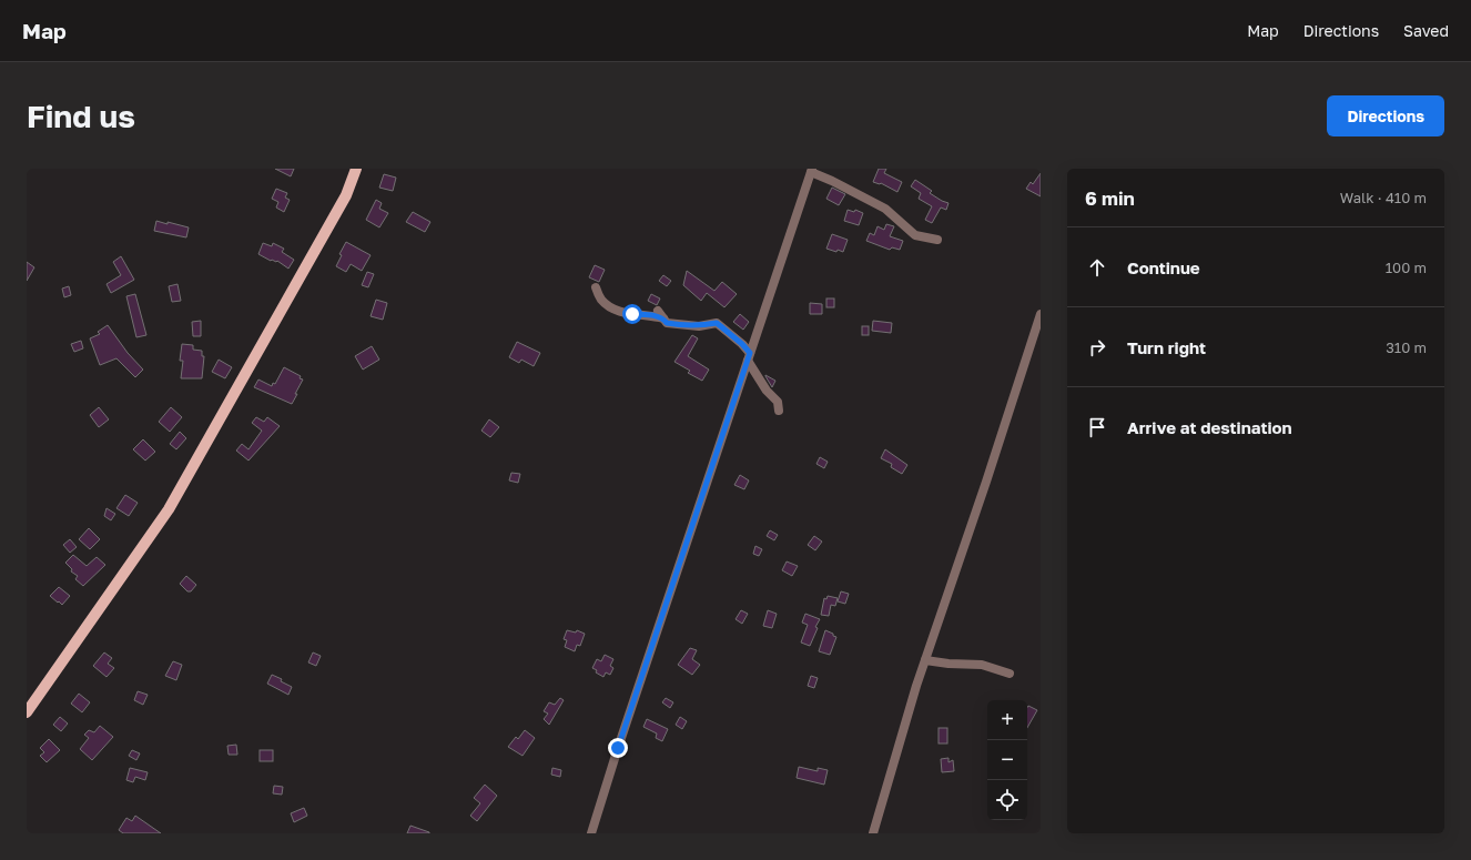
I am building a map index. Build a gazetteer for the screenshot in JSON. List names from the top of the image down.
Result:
{
  "page": {
    "header": "Map",
    "nav": ["Map", "Directions", "Saved"],
    "buttons": "Directions",
    "title": "Find us",
    "heading": ["6 min", "Walk · 410 m"],
    "list": [
      ["Continue", "100 m"],
      ["Turn right", "310 m"],
      "Arrive at destination"
    ],
    "map_buttons": ["+", "−"]
  }
}
